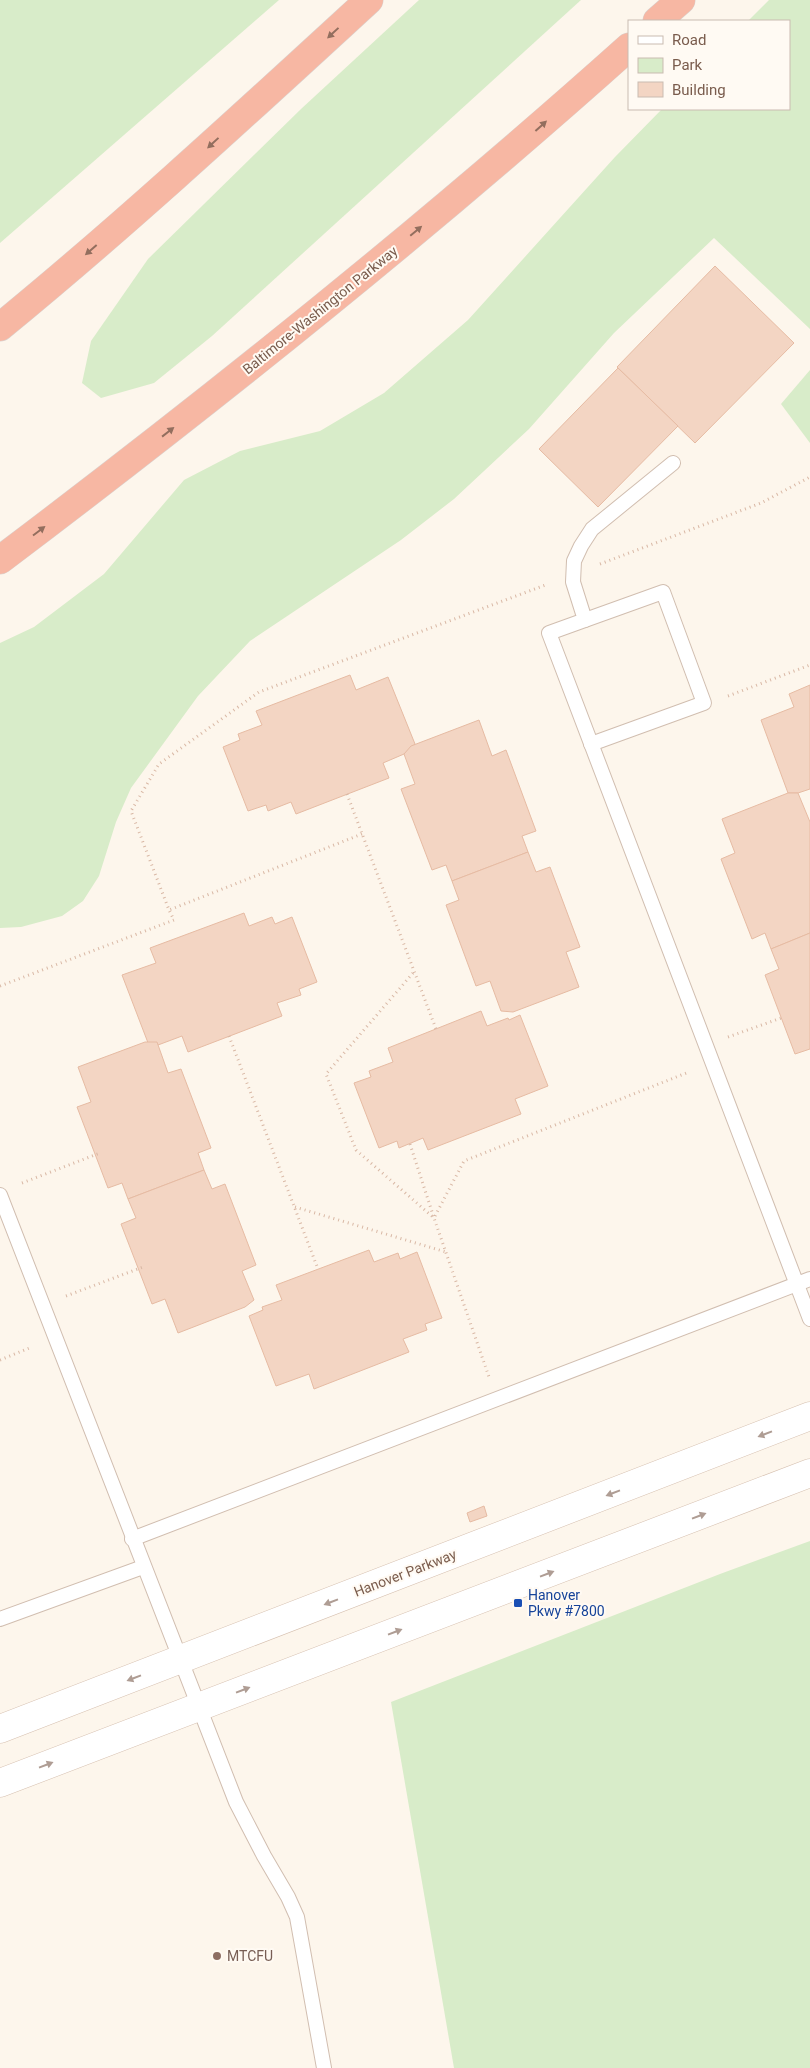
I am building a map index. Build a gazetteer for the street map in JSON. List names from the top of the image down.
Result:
{
  "streets": {
    "highway": ["Baltimore-Washington Parkway"],
    "street": ["Hanover Parkway"]
  },
  "places": {
    "transit": ["Hanover Pkwy #7800"],
    "other": ["MTCFU"]
  },
  "legend": ["Road", "Park", "Building"]
}
